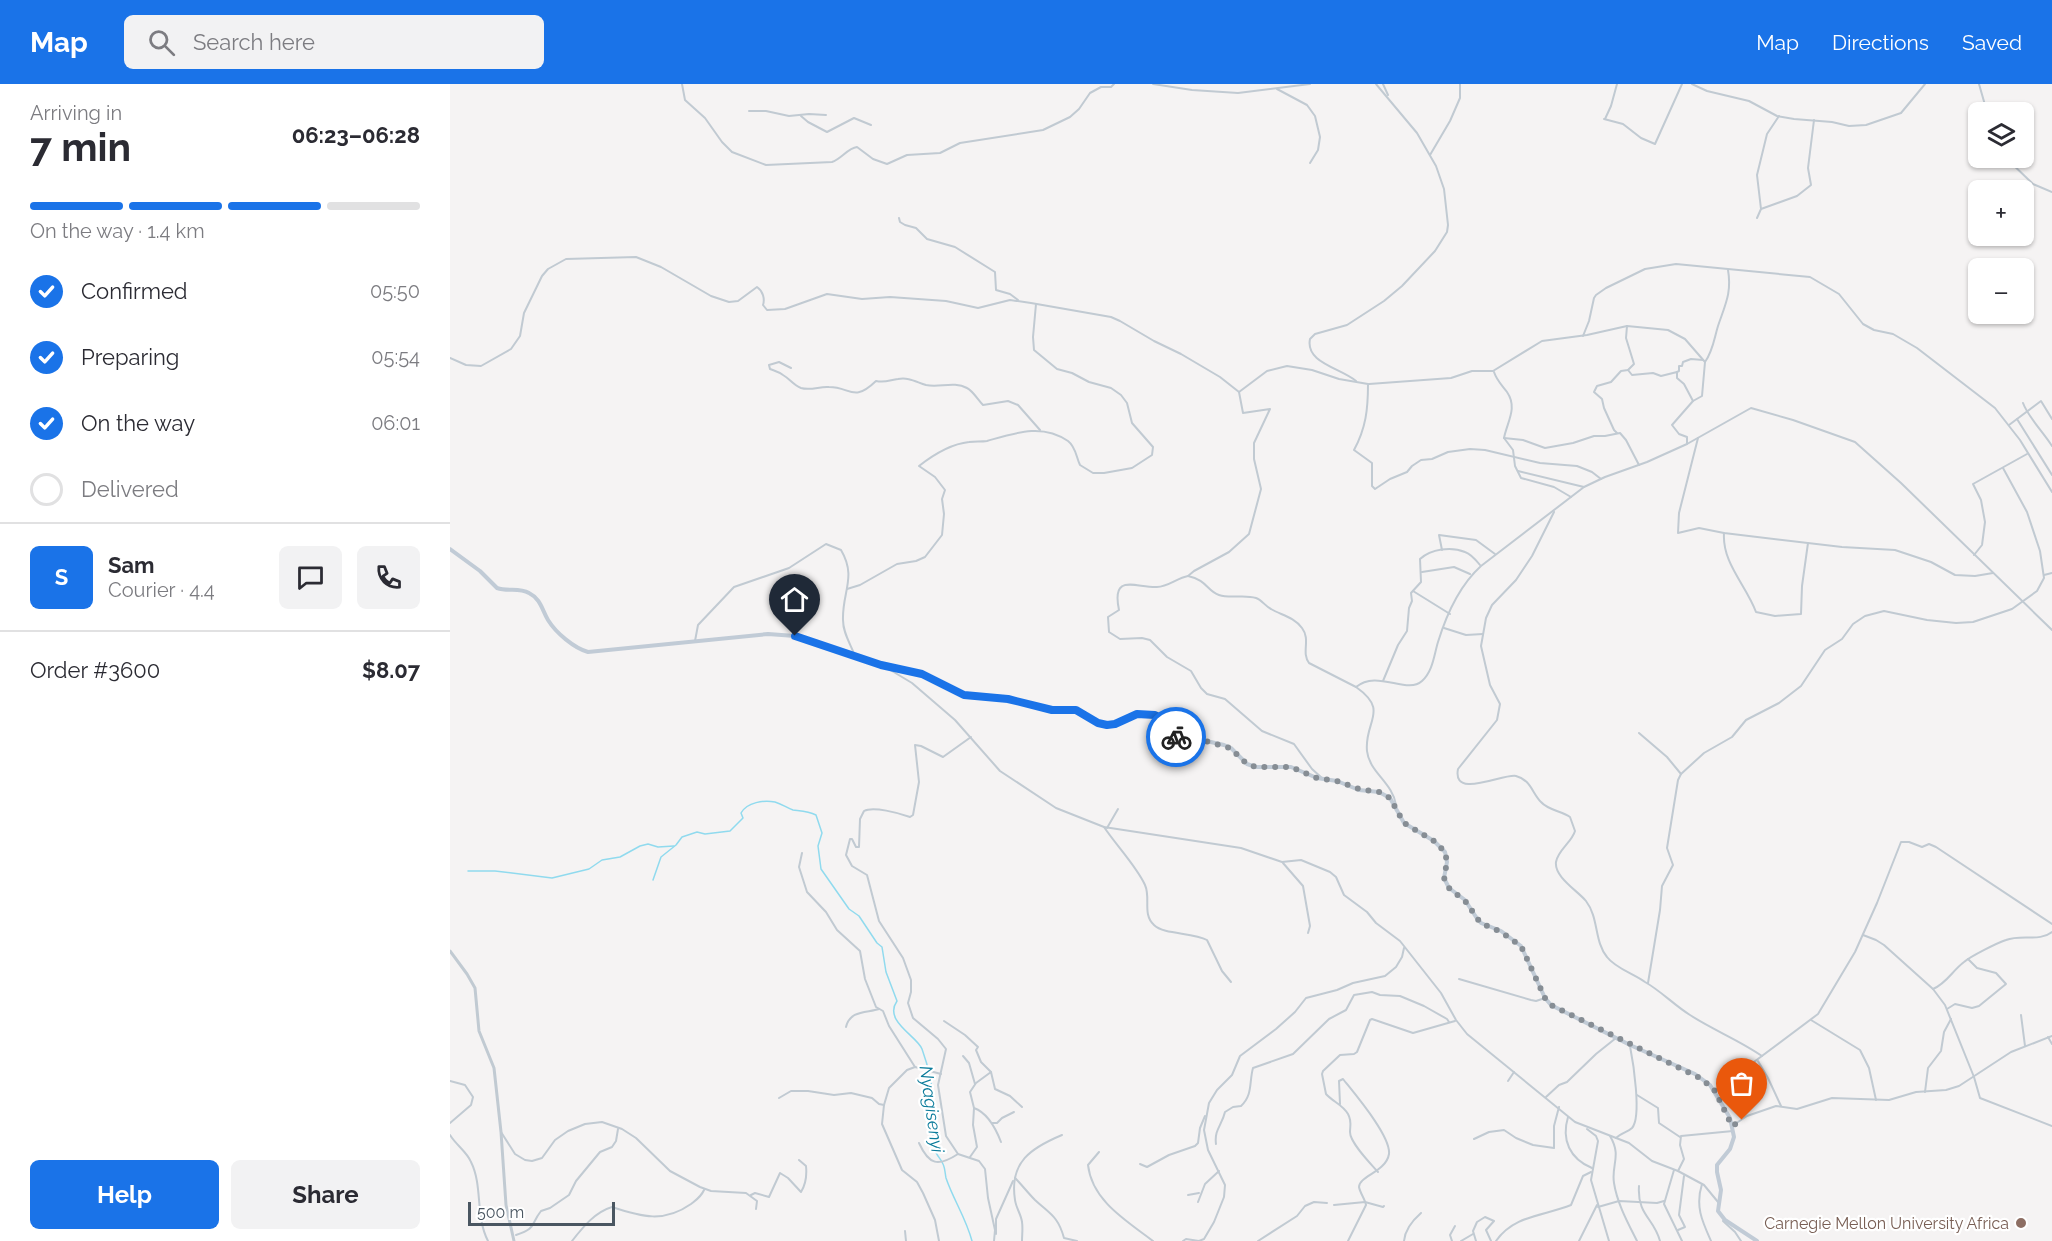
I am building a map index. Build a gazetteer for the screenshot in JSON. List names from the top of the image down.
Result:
{
  "water": ["Nyagisenyi"],
  "places": ["Carnegie Mellon University Africa"],
  "scale_bar": "500 m",
  "page": {
    "header": "Map",
    "search": "Search here",
    "nav": ["Map", "Directions", "Saved"],
    "heading": ["7 min", "Arriving in", "06:23–06:28"],
    "panel": [
      "Sam",
      "Courier · 4.4",
      "Order #3600",
      "$8.07"
    ],
    "map_buttons": ["+", "−"],
    "bar": "On the way · 1.4 km",
    "list": [
      ["Confirmed", "05:50"],
      ["Preparing", "05:54"],
      ["On the way", "06:01"],
      "Delivered"
    ],
    "round": "S",
    "buttons": ["Help", "Share"],
    "scale": "500 m"
  }
}
